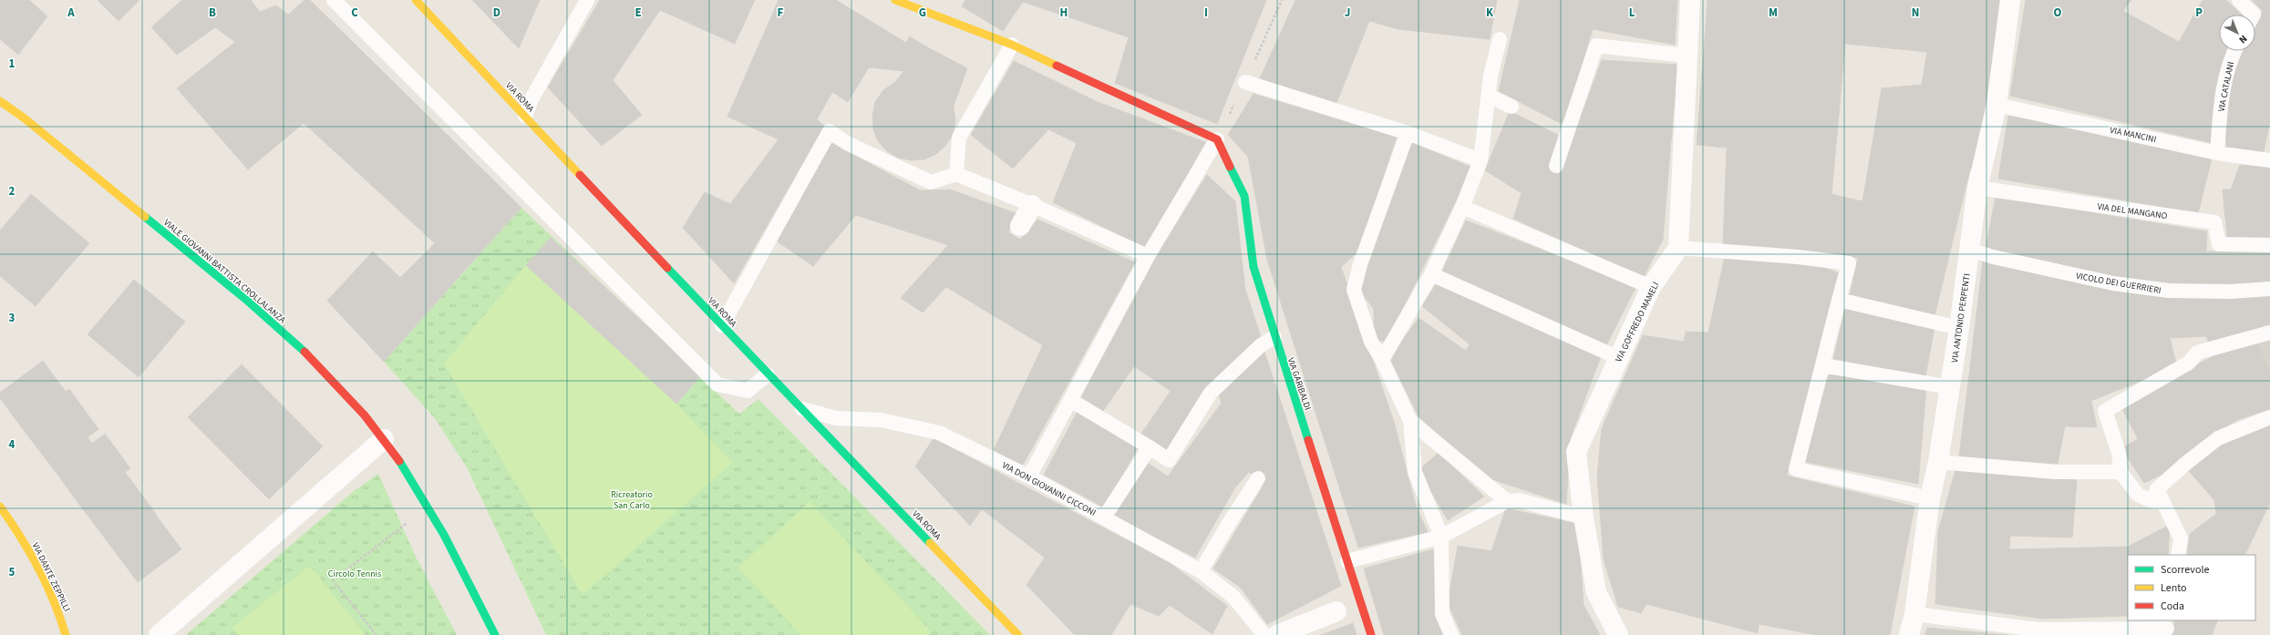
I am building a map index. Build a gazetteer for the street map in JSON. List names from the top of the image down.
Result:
{
  "streets": {
    "street": [
      "VIA ROMA",
      "VIALE GIOVANNI BATTISTA CROLLALANZA",
      "VIA ANTONIO PERPENTI",
      "VIA GOFFREDO MAMELI",
      "VIA GARIBALDI",
      "VIA DANTE ZEPPILLI"
    ],
    "lane": [
      "VIA CATALANI",
      "VIA MANCINI",
      "VIA DEL MANGANO",
      "VICOLO DEI GUERRIERI",
      "VIA DON GIOVANNI CICCONI"
    ]
  },
  "crossings": [
    ["VIA CATALANI", "VIA MANCINI"],
    ["VIA ROMA", "VIA DON GIOVANNI CICCONI"],
    ["VIA MANCINI", "VIA ANTONIO PERPENTI"],
    ["VIA DEL MANGANO", "VIA ANTONIO PERPENTI"],
    ["VICOLO DEI GUERRIERI", "VIA ANTONIO PERPENTI"]
  ],
  "parks": ["Ricreatorio San Carlo", "Circolo Tennis"],
  "legend": ["Scorrevole", "Lento", "Coda"],
  "north": "bottom right",
  "grid": {
    "columns": [
      "A",
      "B",
      "C",
      "D",
      "E",
      "F",
      "G",
      "H",
      "I",
      "J",
      "K",
      "L",
      "M",
      "N",
      "O",
      "P"
    ],
    "rows": [
      "1",
      "2",
      "3",
      "4",
      "5"
    ]
  }
}
